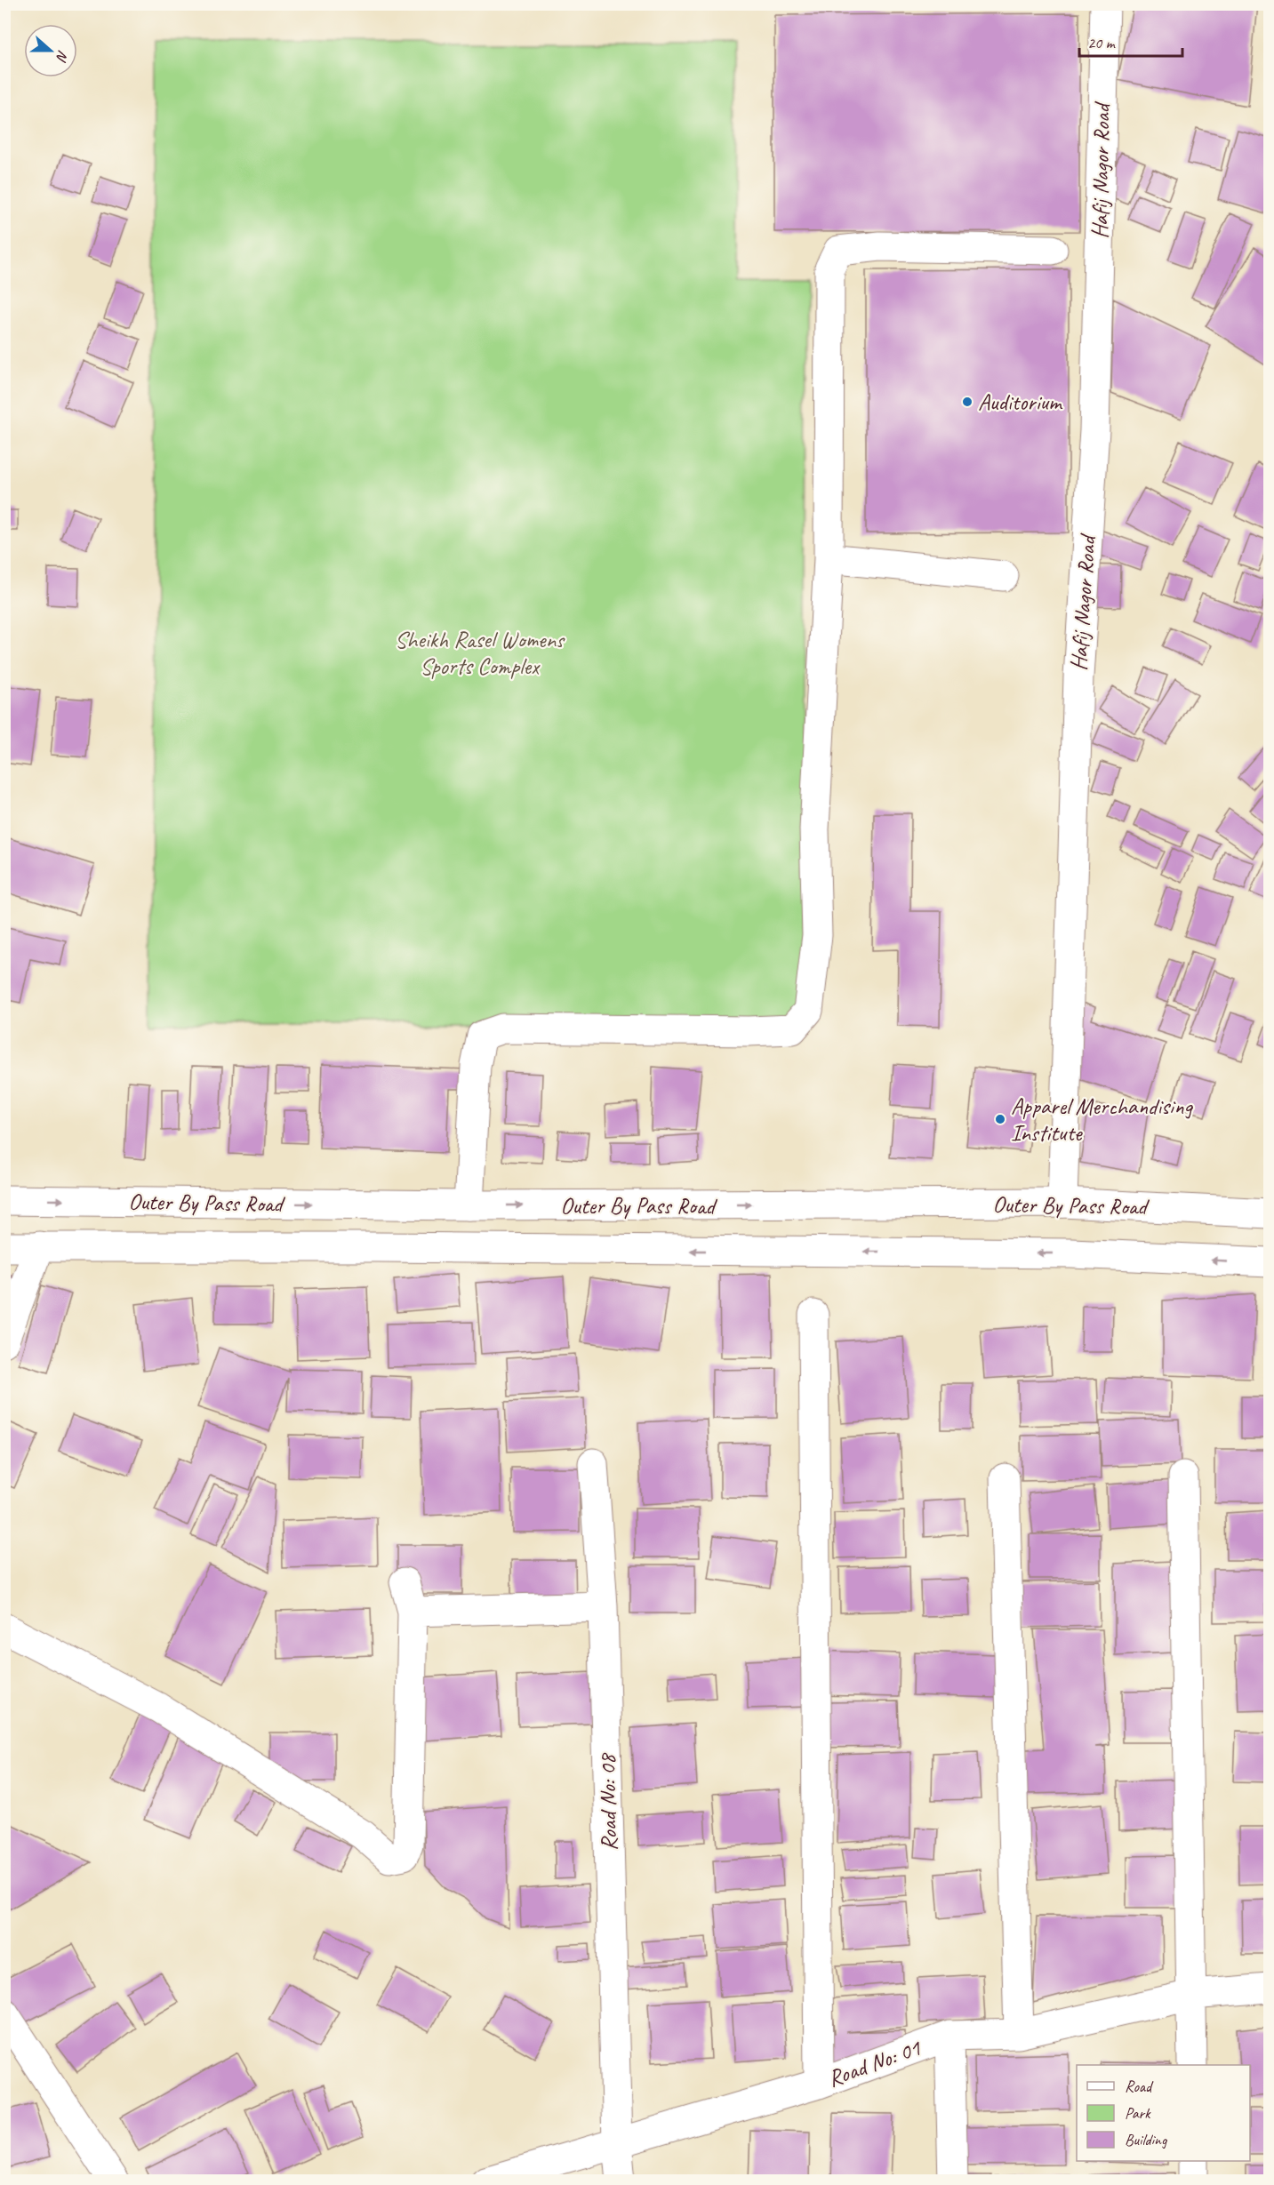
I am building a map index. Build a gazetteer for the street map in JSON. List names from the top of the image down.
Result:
{
  "streets": {
    "street": [
      "Hafij Nagor Road",
      "Outer By Pass Road",
      "Road No: 08",
      "Road No: 01"
    ]
  },
  "crossings": [
    ["Hafij Nagor Road", "Outer By Pass Road"],
    ["Road No: 08", "Road No: 01"]
  ],
  "parks": ["Sheikh Rasel Womens Sports Complex"],
  "places": ["Auditorium", "Apparel Merchandising Institute"],
  "legend": ["Road", "Park", "Building"],
  "scale_bar": "20 m",
  "north": "right"
}
